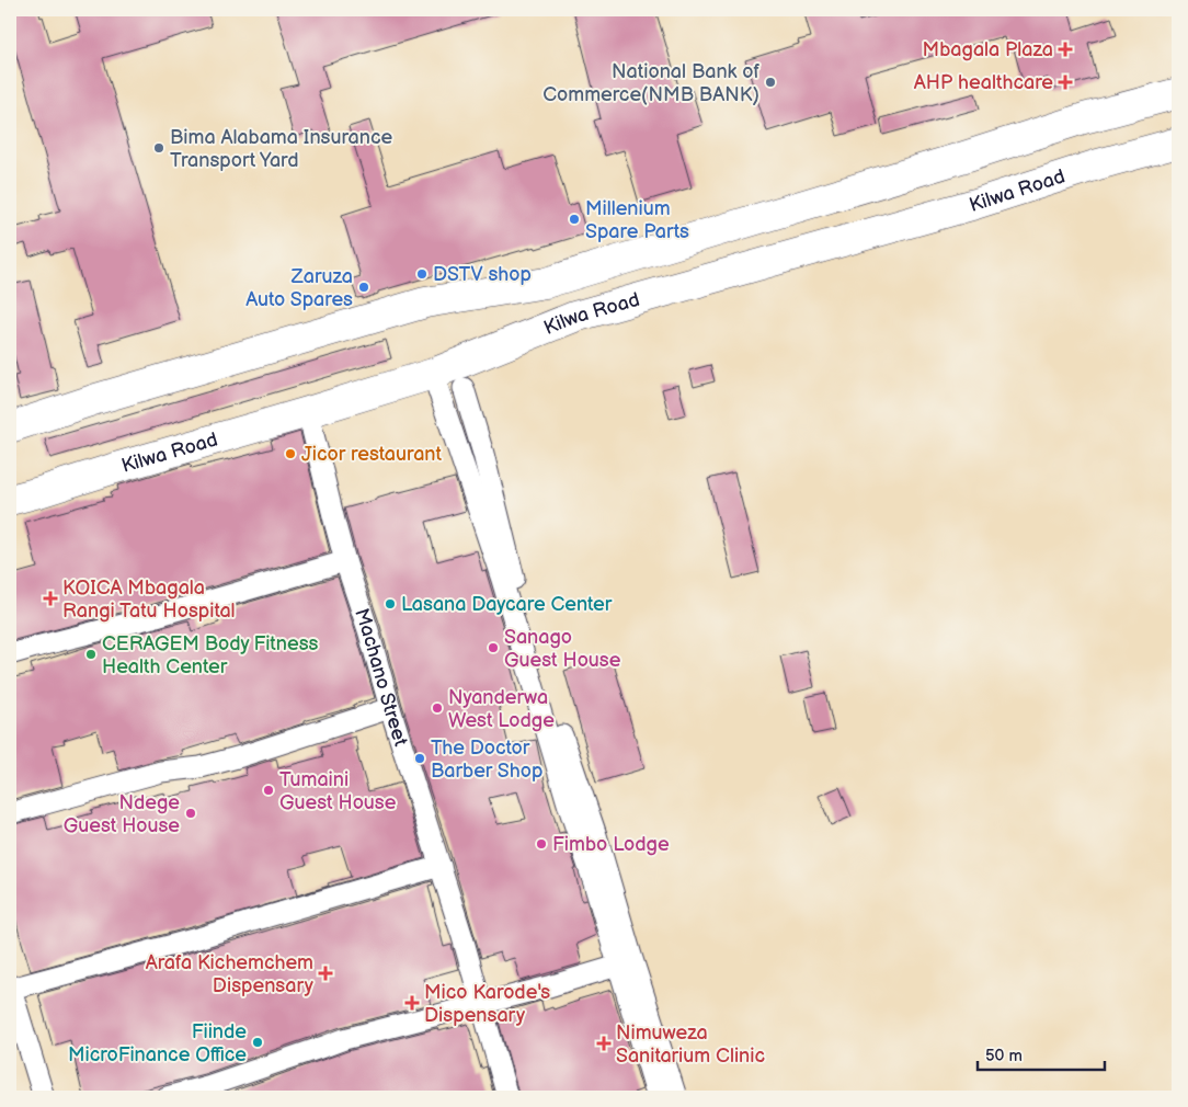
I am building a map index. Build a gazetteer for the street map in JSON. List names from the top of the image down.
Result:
{
  "streets": {
    "highway": ["Kilwa Road"],
    "street": ["Machano Street"]
  },
  "crossings": [
    ["Kilwa Road", "Machano Street"]
  ],
  "places": {
    "health": [
      "Mbagala Plaza",
      "AHP healthcare",
      "KOICA Mbagala Rangi Tatu Hospital",
      "Arafa Kichemchem Dispensary",
      "Mico Karode's Dispensary",
      "Nimuweza Sanitarium Clinic"
    ],
    "other": [
      "National Bank of Commerce(NMB BANK)",
      "Bima Alabama Insurance Transport Yard",
      "Millenium Spare Parts",
      "DSTV shop",
      "Zaruza Auto Spares",
      "Jicor restaurant",
      "Lasana Daycare Center",
      "Sanago Guest House",
      "CERAGEM Body Fitness Health Center",
      "Nyanderwa West Lodge",
      "The Doctor Barber Shop",
      "Tumaini Guest House",
      "Ndege Guest House",
      "Fimbo Lodge",
      "Fiinde MicroFinance Office"
    ]
  },
  "scale_bar": "50 m"
}
